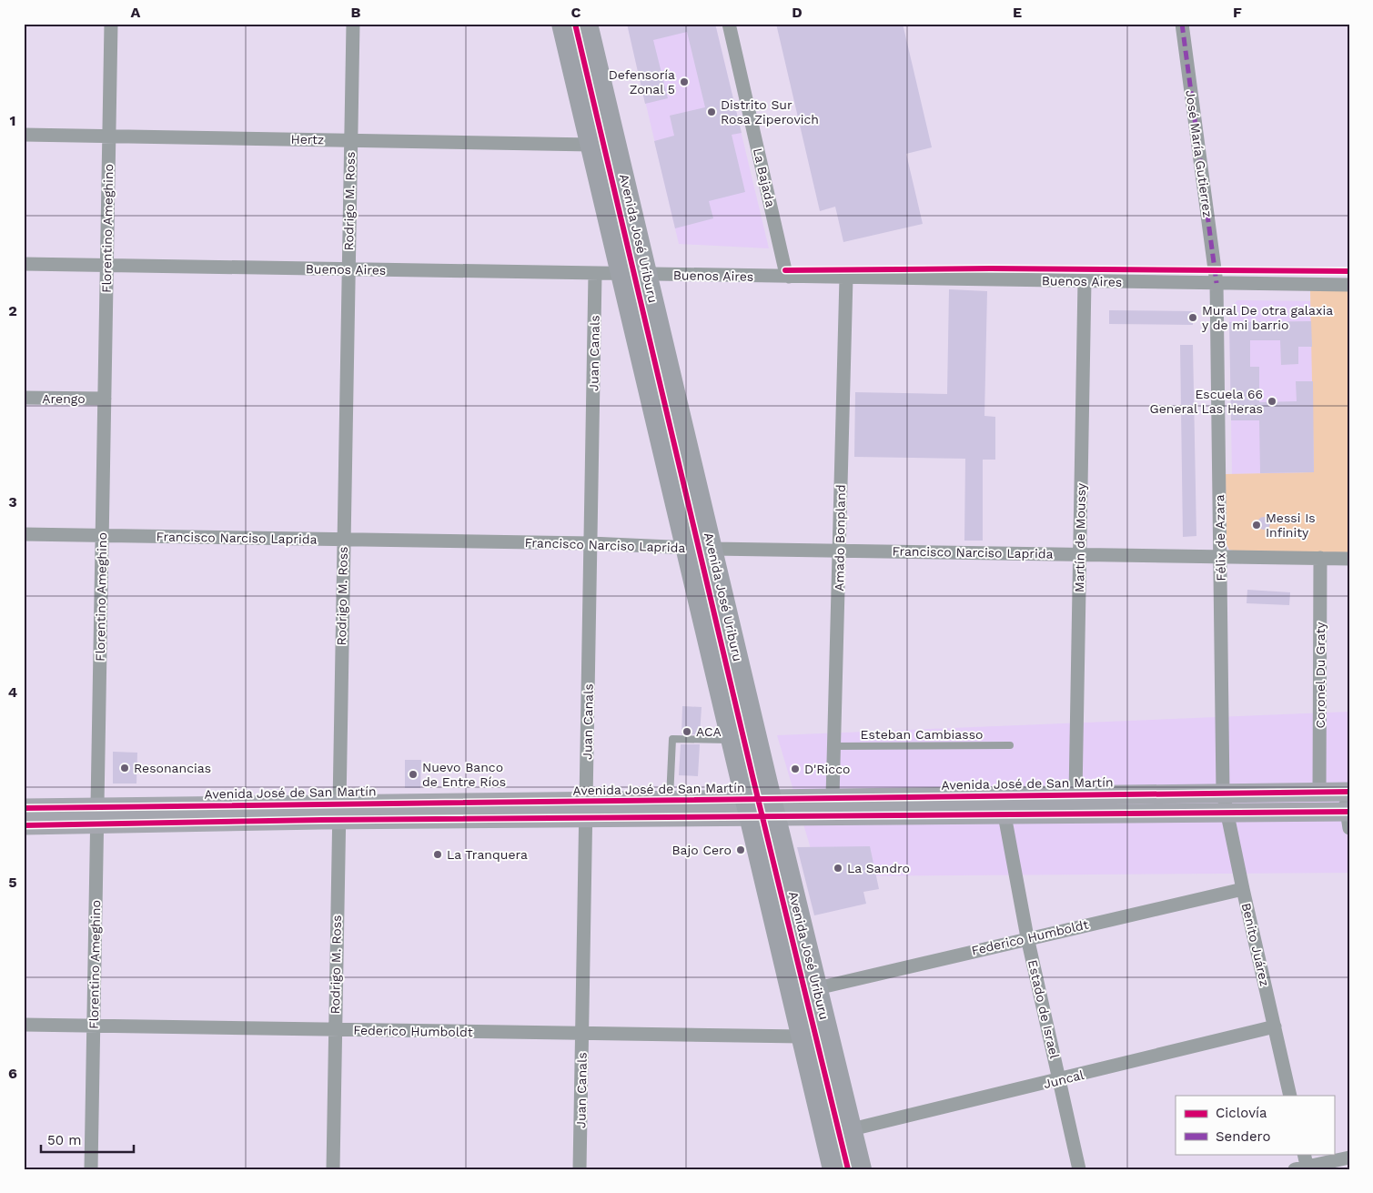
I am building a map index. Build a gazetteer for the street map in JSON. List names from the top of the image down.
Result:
{
  "streets": {
    "main road": ["Avenida José Uriburu", "Avenida José de San Martín"],
    "street": [
      "Hertz",
      "José María Gutierrez",
      "La Bajada",
      "Rodrigo M. Ross",
      "Florentino Ameghino",
      "Buenos Aires",
      "Juan Canals",
      "Arengo",
      "Francisco Narciso Laprida",
      "Amado Bonpland",
      "Martín de Moussy",
      "Félix de Azara",
      "Coronel Du Graty",
      "Federico Humboldt",
      "Benito Juárez",
      "Estado de Israel",
      "Juncal"
    ],
    "lane": ["Esteban Cambiasso"]
  },
  "crossings": [
    ["Hertz", "Rodrigo M. Ross"],
    ["Hertz", "Florentino Ameghino"],
    ["Hertz", "Avenida José Uriburu"],
    ["José María Gutierrez", "Buenos Aires"],
    ["José María Gutierrez", "Félix de Azara"],
    ["La Bajada", "Buenos Aires"],
    ["Rodrigo M. Ross", "Buenos Aires"],
    ["Rodrigo M. Ross", "Francisco Narciso Laprida"],
    ["Rodrigo M. Ross", "Avenida José de San Martín"],
    ["Rodrigo M. Ross", "Federico Humboldt"],
    ["Florentino Ameghino", "Buenos Aires"],
    ["Florentino Ameghino", "Arengo"],
    ["Florentino Ameghino", "Francisco Narciso Laprida"],
    ["Florentino Ameghino", "Avenida José de San Martín"],
    ["Florentino Ameghino", "Federico Humboldt"],
    ["Avenida José Uriburu", "Buenos Aires"],
    ["Avenida José Uriburu", "Francisco Narciso Laprida"],
    ["Avenida José Uriburu", "Avenida José de San Martín"],
    ["Avenida José Uriburu", "Federico Humboldt"],
    ["Avenida José Uriburu", "Juncal"],
    ["Buenos Aires", "Juan Canals"],
    ["Buenos Aires", "Amado Bonpland"],
    ["Buenos Aires", "Martín de Moussy"],
    ["Buenos Aires", "Félix de Azara"],
    ["Juan Canals", "Francisco Narciso Laprida"],
    ["Juan Canals", "Avenida José de San Martín"],
    ["Juan Canals", "Federico Humboldt"],
    ["Francisco Narciso Laprida", "Amado Bonpland"],
    ["Francisco Narciso Laprida", "Martín de Moussy"],
    ["Francisco Narciso Laprida", "Félix de Azara"],
    ["Francisco Narciso Laprida", "Coronel Du Graty"],
    ["Amado Bonpland", "Esteban Cambiasso"],
    ["Amado Bonpland", "Avenida José de San Martín"],
    ["Martín de Moussy", "Avenida José de San Martín"],
    ["Félix de Azara", "Avenida José de San Martín"],
    ["Félix de Azara", "Benito Juárez"],
    ["Coronel Du Graty", "Avenida José de San Martín"],
    ["Avenida José de San Martín", "Benito Juárez"],
    ["Avenida José de San Martín", "Estado de Israel"],
    ["Federico Humboldt", "Benito Juárez"],
    ["Federico Humboldt", "Estado de Israel"],
    ["Benito Juárez", "Juncal"],
    ["Estado de Israel", "Juncal"]
  ],
  "places": [
    "Defensoría Zonal 5",
    "Distrito Sur Rosa Ziperovich",
    "Mural De otra galaxia y de mi barrio",
    "Escuela 66 General Las Heras",
    "Messi Is Infinity",
    "ACA",
    "Resonancias",
    "D'Ricco",
    "Nuevo Banco de Entre Ríos",
    "Bajo Cero",
    "La Tranquera",
    "La Sandro"
  ],
  "legend": ["Ciclovía", "Sendero"],
  "scale_bar": "50 m",
  "grid": {
    "columns": [
      "A",
      "B",
      "C",
      "D",
      "E",
      "F"
    ],
    "rows": [
      "1",
      "2",
      "3",
      "4",
      "5",
      "6"
    ]
  }
}
